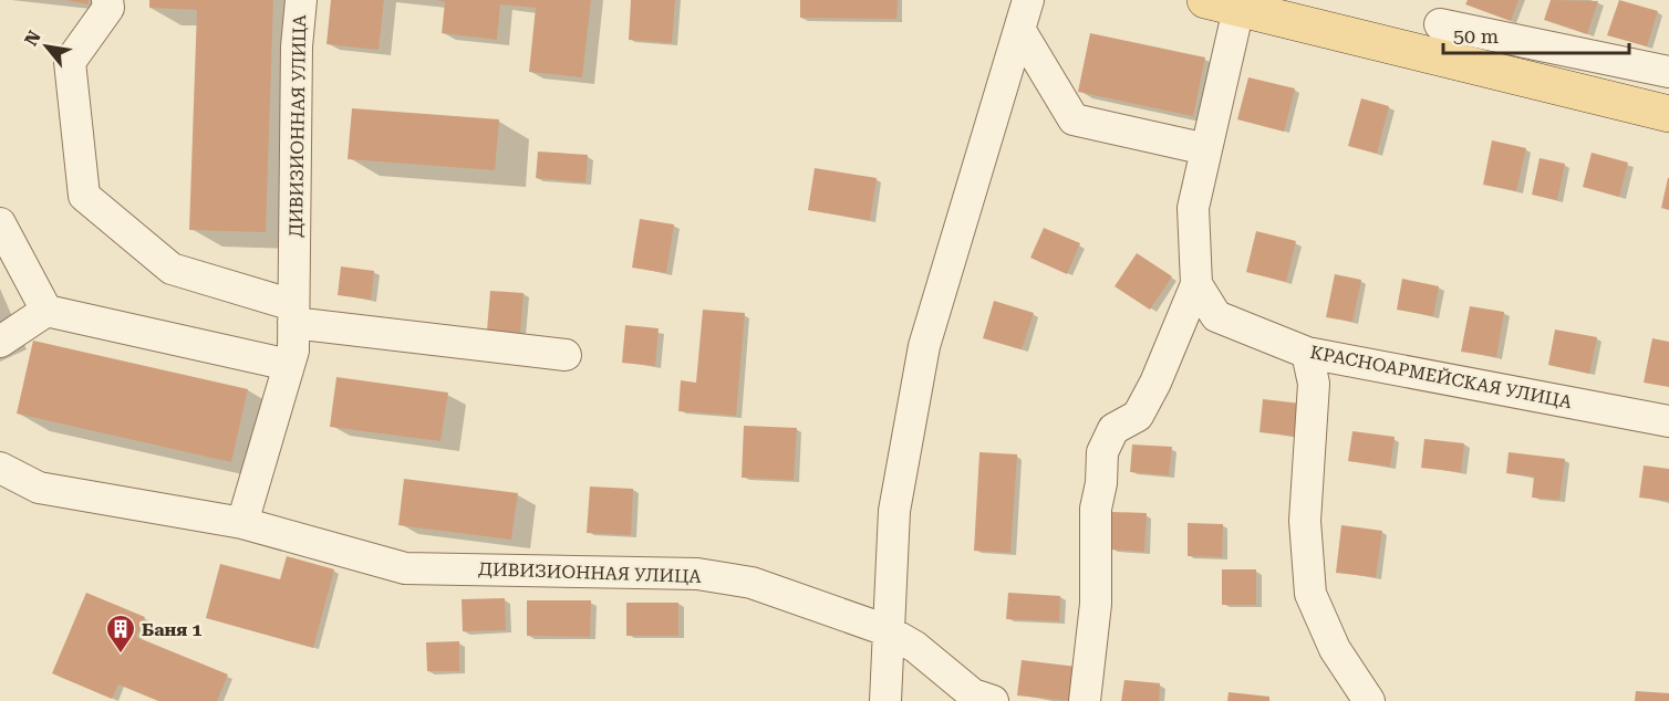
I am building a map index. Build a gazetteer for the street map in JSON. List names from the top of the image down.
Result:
{
  "streets": {
    "street": ["ДИВИЗИОННАЯ УЛИЦА", "КРАСНОАРМЕЙСКАЯ УЛИЦА"]
  },
  "places": {
    "building": ["Баня 1"]
  },
  "scale_bar": "50 m",
  "north": "top left"
}
